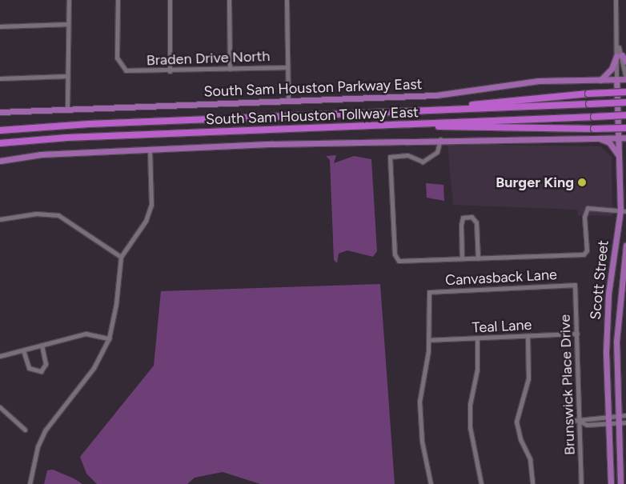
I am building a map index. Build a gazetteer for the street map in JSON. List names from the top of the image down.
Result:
{
  "streets": {
    "highway": ["South Sam Houston Tollway East"],
    "main road": ["South Sam Houston Parkway East", "Scott Street"],
    "street": [
      "Braden Drive North",
      "Canvasback Lane",
      "Teal Lane",
      "Brunswick Place Drive"
    ]
  },
  "crossings": [
    ["South Sam Houston Parkway East", "Scott Street"],
    ["Canvasback Lane", "Teal Lane"],
    ["Canvasback Lane", "Brunswick Place Drive"],
    ["Teal Lane", "Brunswick Place Drive"]
  ],
  "places": ["Burger King"]
}
